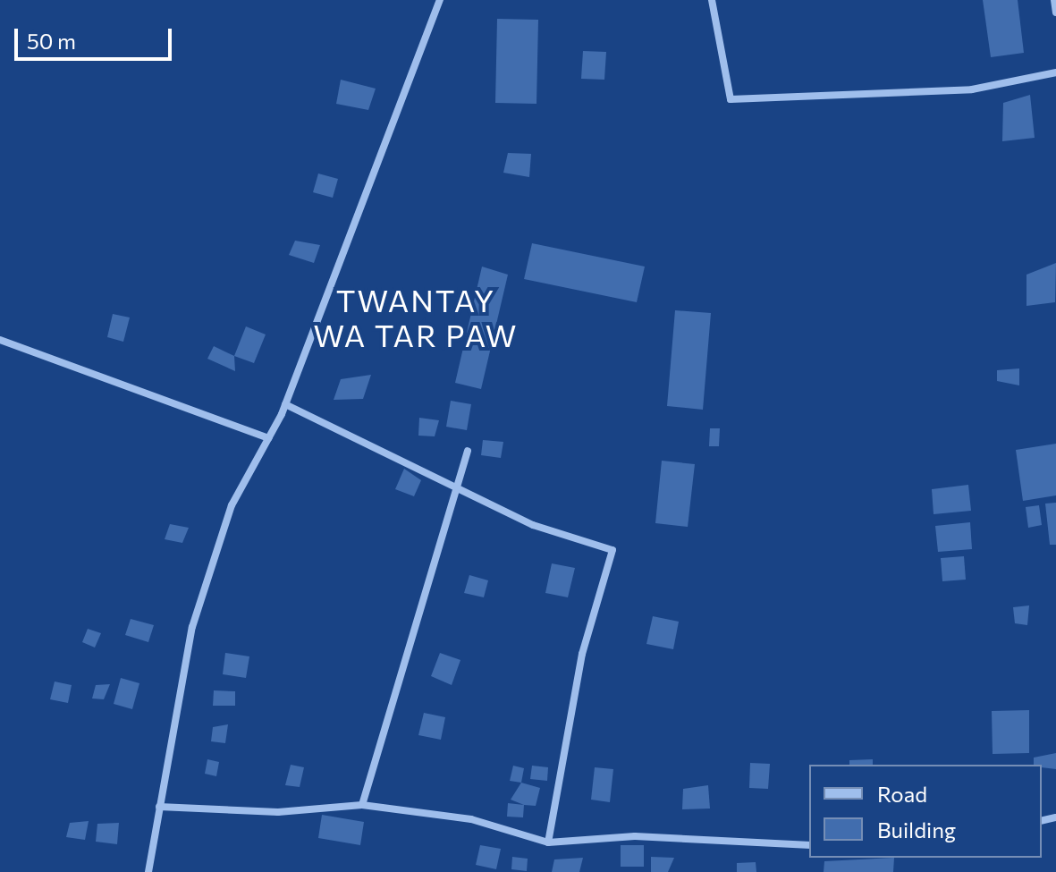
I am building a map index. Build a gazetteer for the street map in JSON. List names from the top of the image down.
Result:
{
  "districts": ["TWANTAY WA TAR PAW"],
  "legend": ["Road", "Building"],
  "scale_bar": "50 m"
}
